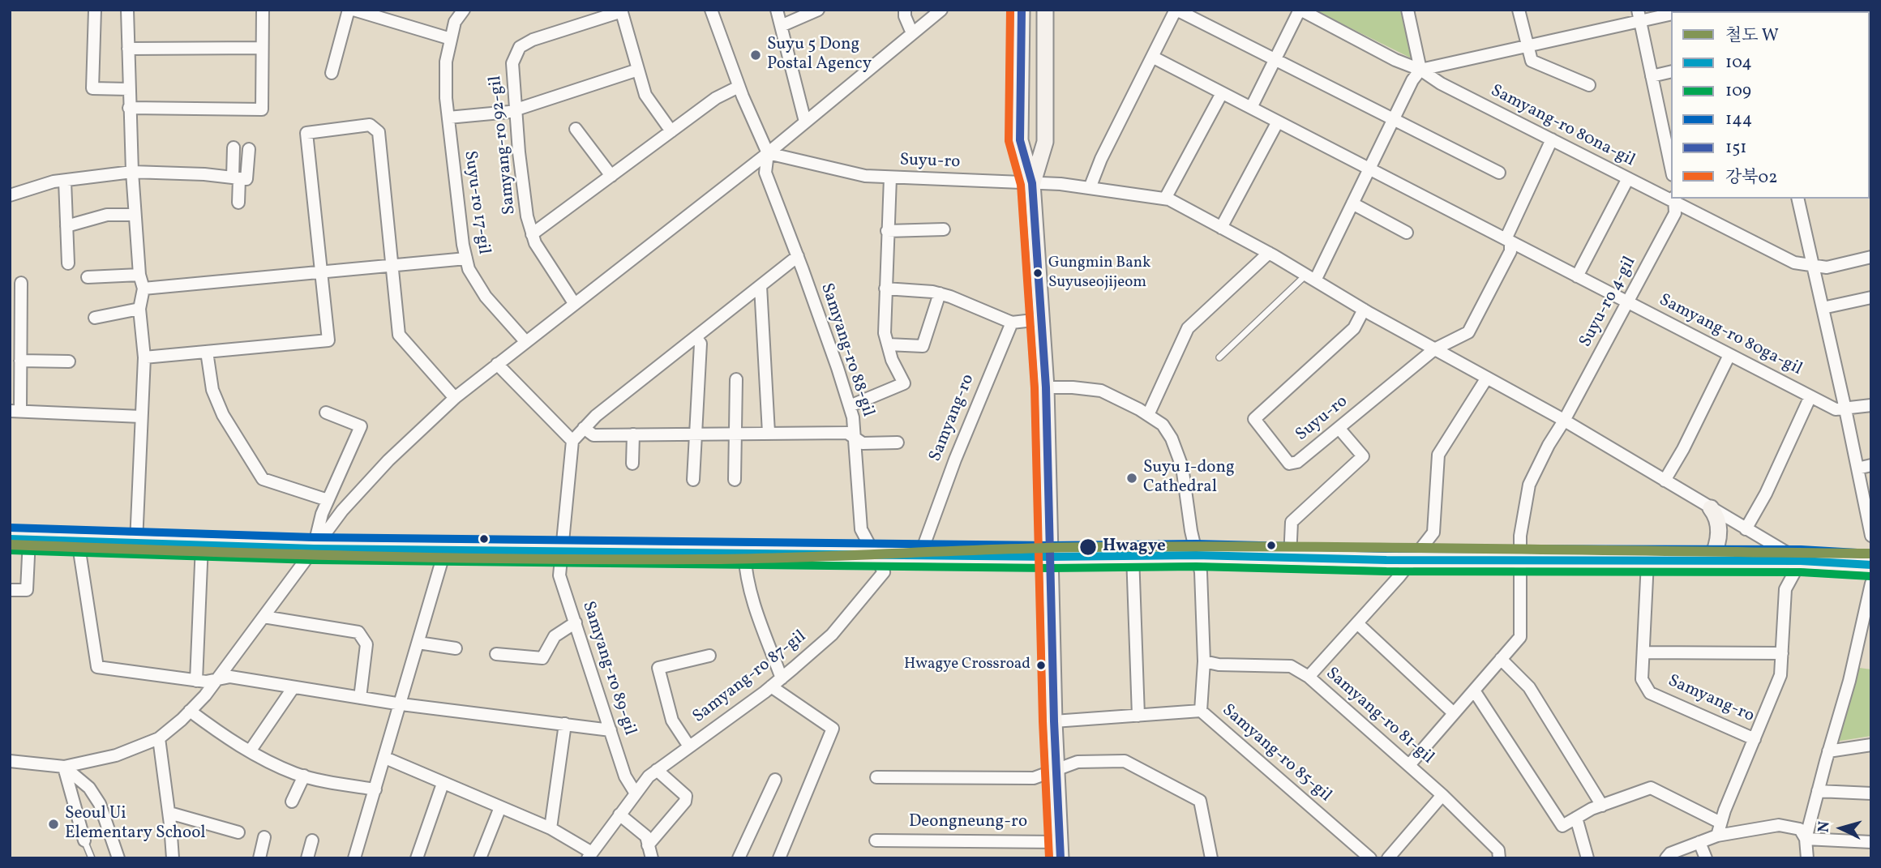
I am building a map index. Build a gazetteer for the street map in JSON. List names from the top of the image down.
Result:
{
  "streets": {
    "street": [
      "Samyang-ro 80na-gil",
      "Samyang-ro 92-gil",
      "Suyu-ro",
      "Suyu-ro 17-gil",
      "Suyu-ro 4-gil",
      "Samyang-ro 80ga-gil",
      "Samyang-ro 88-gil",
      "Samyang-ro",
      "Samyang-ro 89-gil",
      "Samyang-ro 87-gil",
      "Samyang-ro 81-gil",
      "Samyang-ro 85-gil",
      "Deongneung-ro"
    ]
  },
  "crossings": [
    ["Samyang-ro 80na-gil", "Suyu-ro 4-gil"],
    ["Suyu-ro", "Suyu-ro 4-gil"],
    ["Suyu-ro", "Samyang-ro 80ga-gil"],
    ["Suyu-ro", "Samyang-ro 88-gil"],
    ["Suyu-ro 4-gil", "Samyang-ro 80ga-gil"],
    ["Samyang-ro 88-gil", "Samyang-ro 87-gil"],
    ["Samyang-ro 89-gil", "Samyang-ro 87-gil"],
    ["Samyang-ro 81-gil", "Samyang-ro 85-gil"]
  ],
  "places": [
    "Suyu 5 Dong Postal Agency",
    "Gungmin Bank Suyuseojijeom",
    "Suyu 1-dong Cathedral",
    "Hwagye",
    "Hwagye Crossroad",
    "Seoul Ui Elementary School"
  ],
  "lines": [
    "transit line 151",
    "transit line 강북02",
    "transit line 144",
    "transit line 104",
    "rail line W",
    "transit line 109"
  ],
  "legend": [
    "철도 W",
    "104",
    "109",
    "144",
    "151",
    "강북02"
  ],
  "north": "left"
}
